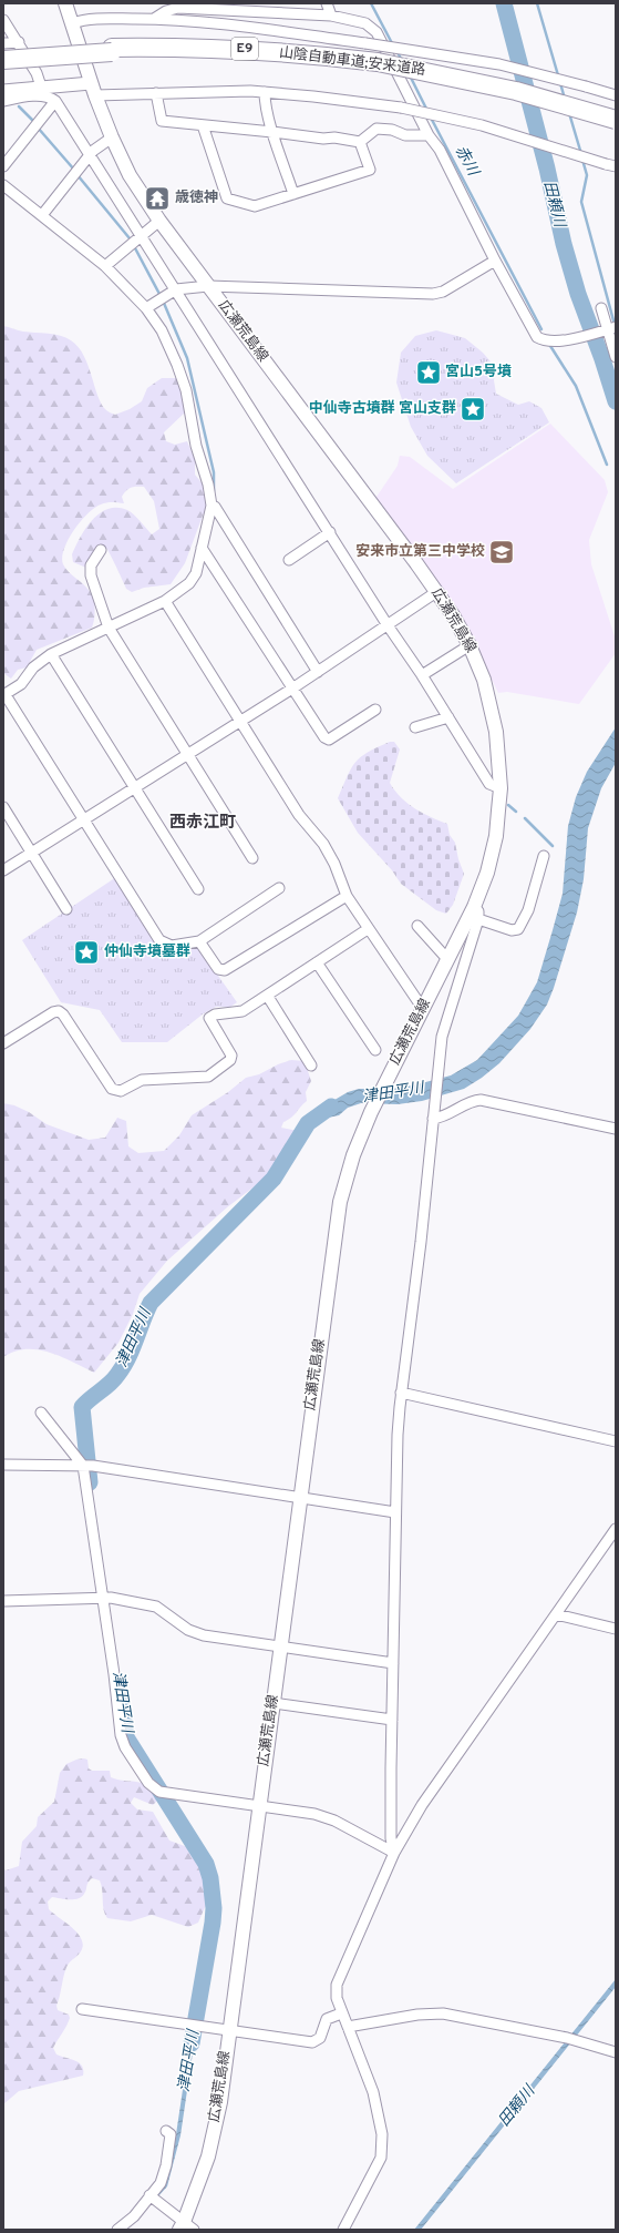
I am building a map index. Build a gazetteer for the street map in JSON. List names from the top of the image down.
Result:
{
  "streets": {
    "highway": ["E9", "山陰自動車道;安来道路"],
    "main road": ["広瀬荒島線"]
  },
  "districts": ["西赤江町"],
  "water": ["赤川", "田頼川", "津田平川"],
  "places": {
    "temple": ["歳徳神"],
    "place": ["宮山5号墳", "中仙寺古墳群 宮山支群", "仲仙寺墳墓群"],
    "school or university": ["安来市立第三中学校"]
  }
}
